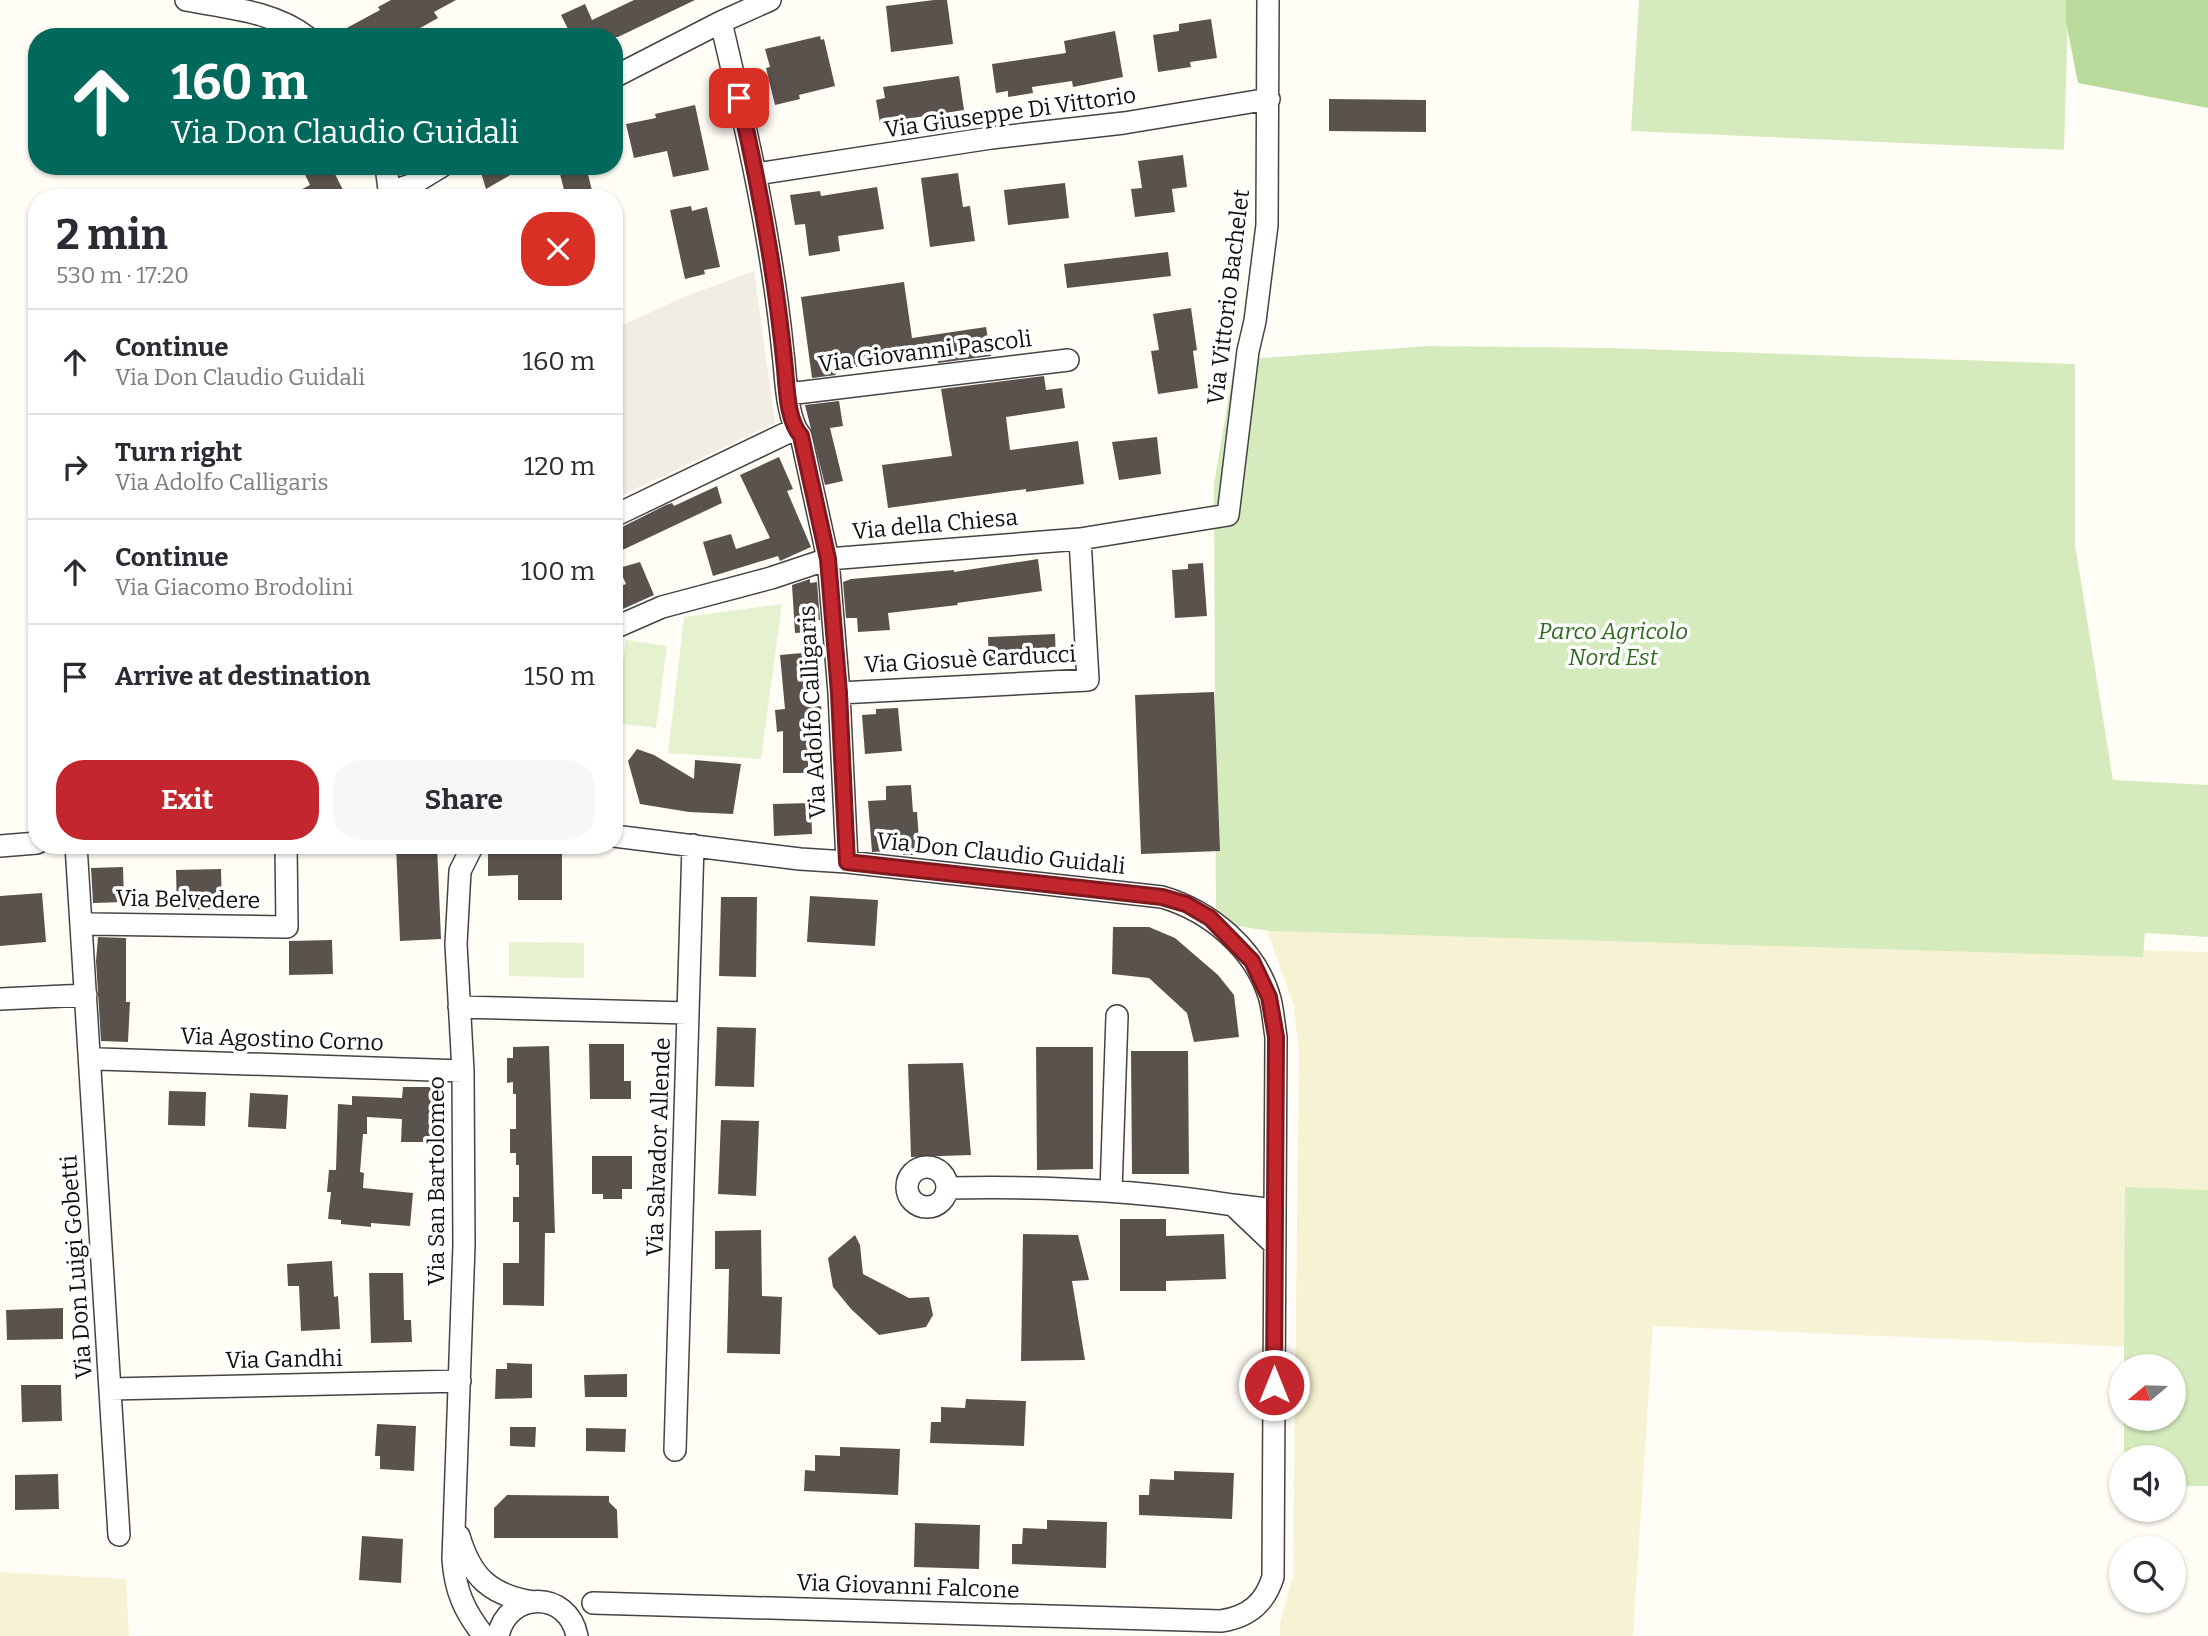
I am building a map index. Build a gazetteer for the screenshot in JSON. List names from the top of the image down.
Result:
{
  "streets": {
    "street": [
      "Via Giuseppe Di Vittorio",
      "Via Vittorio Bachelet",
      "Via Giovanni Pascoli",
      "Via della Chiesa",
      "Via Giosuè Carducci",
      "Via Adolfo Calligaris",
      "Via Don Claudio Guidali",
      "Via Belvedere",
      "Via Agostino Corno",
      "Via Salvador Allende",
      "Via San Bartolomeo",
      "Via Don Luigi Gobetti",
      "Via Gandhi",
      "Via Giovanni Falcone"
    ]
  },
  "crossings": [
    ["Via Giuseppe Di Vittorio", "Via Vittorio Bachelet"],
    ["Via Giuseppe Di Vittorio", "Via Adolfo Calligaris"],
    ["Via Vittorio Bachelet", "Via della Chiesa"],
    ["Via Giovanni Pascoli", "Via Adolfo Calligaris"],
    ["Via della Chiesa", "Via Giosuè Carducci"],
    ["Via della Chiesa", "Via Adolfo Calligaris"],
    ["Via Giosuè Carducci", "Via Adolfo Calligaris"],
    ["Via Adolfo Calligaris", "Via Don Claudio Guidali"],
    ["Via Don Claudio Guidali", "Via Salvador Allende"],
    ["Via Don Claudio Guidali", "Via Giovanni Falcone"],
    ["Via Agostino Corno", "Via San Bartolomeo"],
    ["Via San Bartolomeo", "Via Gandhi"],
    ["Via San Bartolomeo", "Via Giovanni Falcone"],
    ["Via Don Luigi Gobetti", "Via Gandhi"]
  ],
  "parks": ["Parco Agricolo Nord Est"],
  "north": "left",
  "page": {
    "turn": ["160 m", "Via Don Claudio Guidali"],
    "heading": ["2 min", "530 m · 17:20"],
    "list": [
      {
        "name": "Continue",
        "note": "Via Don Claudio Guidali",
        "value": "160 m"
      },
      {
        "name": "Turn right",
        "note": "Via Adolfo Calligaris",
        "value": "120 m"
      },
      {
        "name": "Continue",
        "note": "Via Giacomo Brodolini",
        "value": "100 m"
      },
      {
        "name": "Arrive at destination",
        "value": "150 m"
      }
    ],
    "buttons": ["Exit", "Share"]
  }
}
